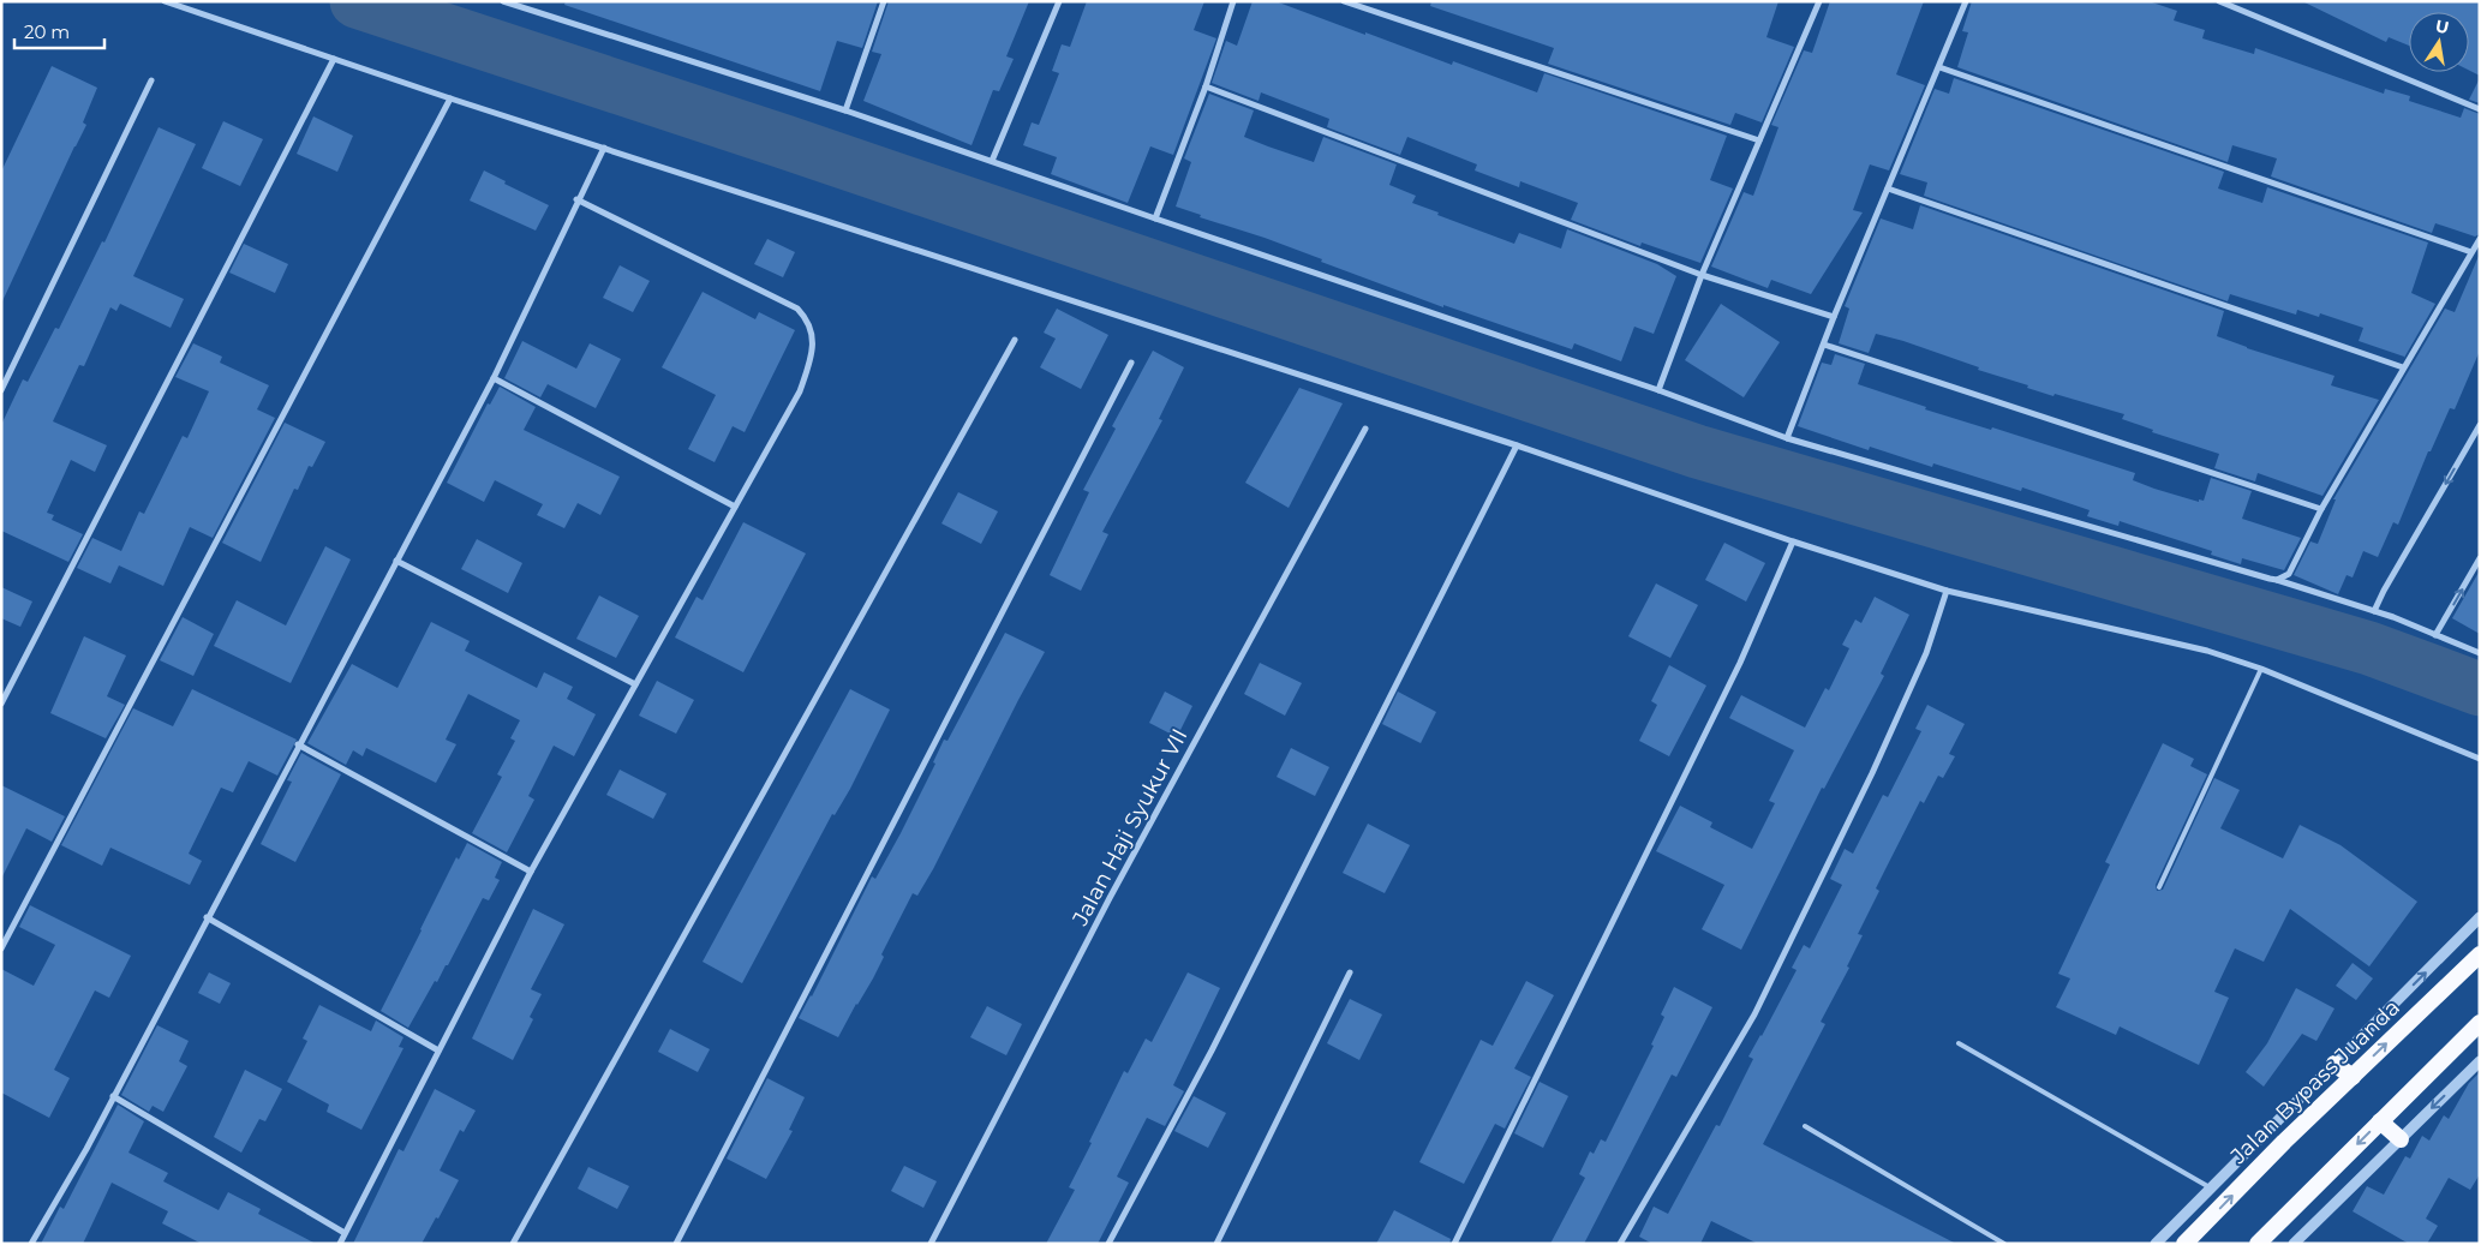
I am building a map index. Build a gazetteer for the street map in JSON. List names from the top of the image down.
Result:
{
  "streets": {
    "highway": ["Jalan Bypass Juanda"],
    "street": ["Jalan Haji Syukur VII"]
  },
  "scale_bar": "20 m",
  "north": "top"
}
